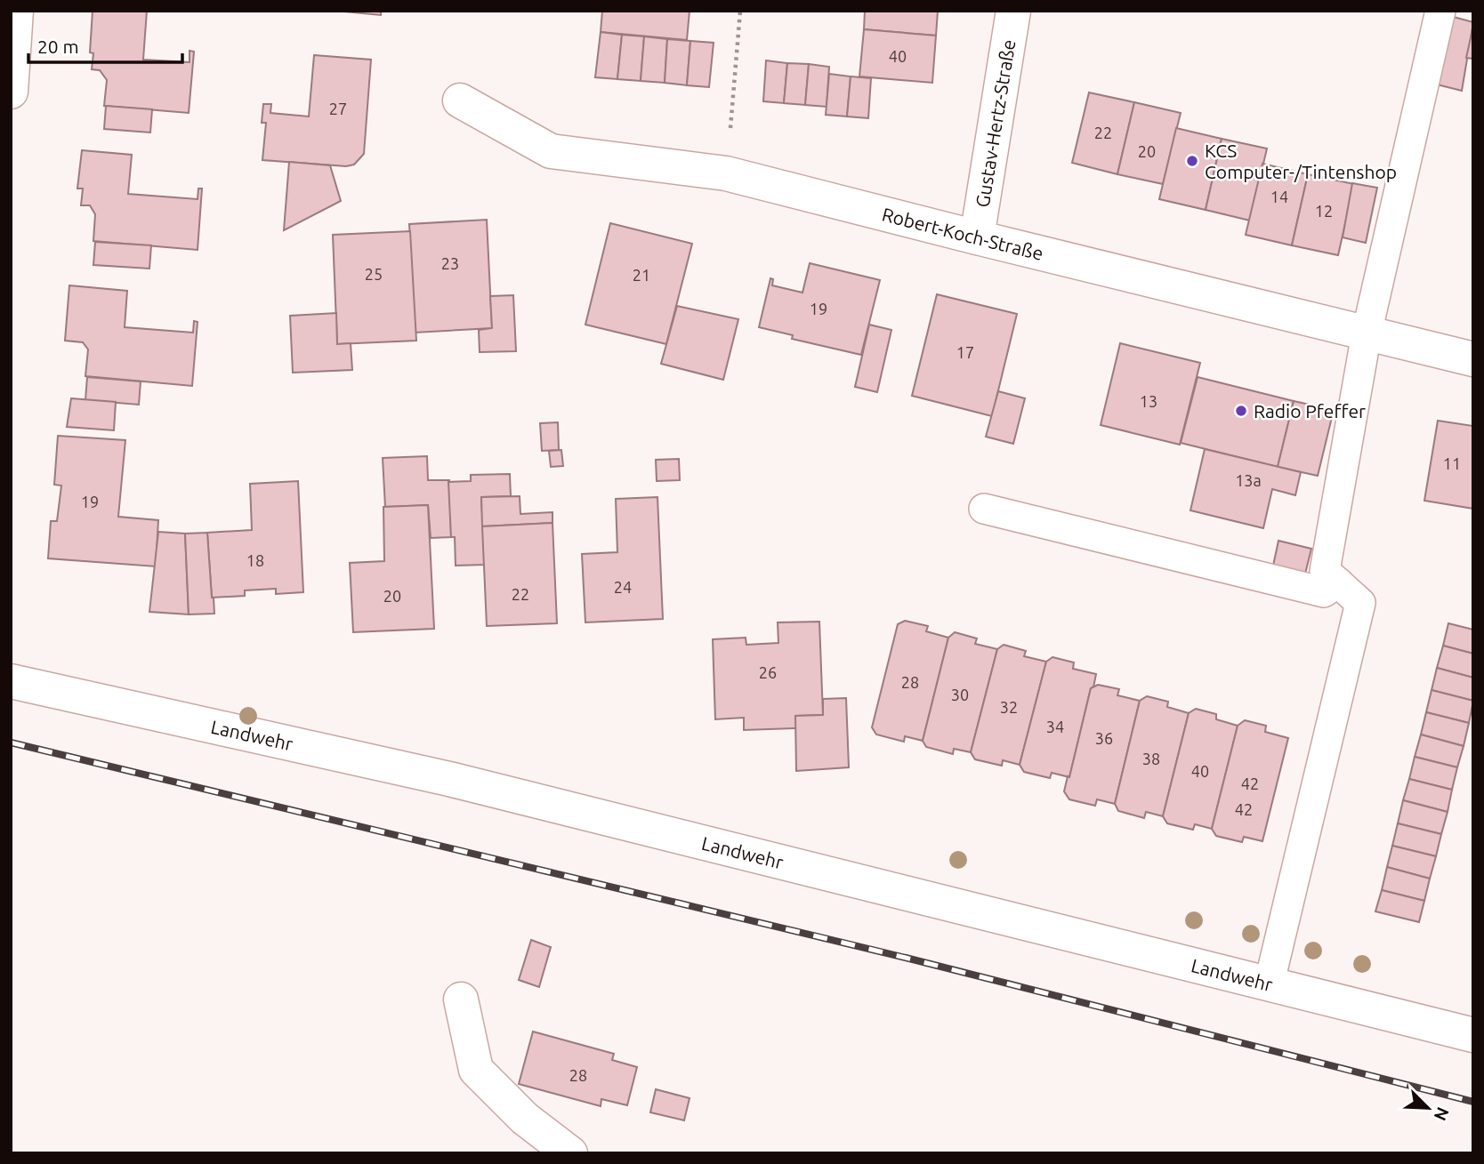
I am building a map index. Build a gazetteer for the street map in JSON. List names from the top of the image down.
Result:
{
  "streets": {
    "street": ["Gustav-Hertz-Straße", "Robert-Koch-Straße", "Landwehr"]
  },
  "crossings": [
    ["Gustav-Hertz-Straße", "Robert-Koch-Straße"]
  ],
  "places": ["KCS Computer-/Tintenshop", "Radio Pfeffer"],
  "house_numbers": [
    "40",
    "27",
    "22",
    "20",
    "14",
    "12",
    "23",
    "25",
    "21",
    "19",
    "17",
    "13",
    "11",
    "13a",
    "19",
    "18",
    "24",
    "22",
    "20",
    "26",
    "28",
    "30",
    "32",
    "34",
    "36",
    "38",
    "40",
    "42",
    "42",
    "28"
  ],
  "scale_bar": "20 m",
  "north": "bottom right"
}
